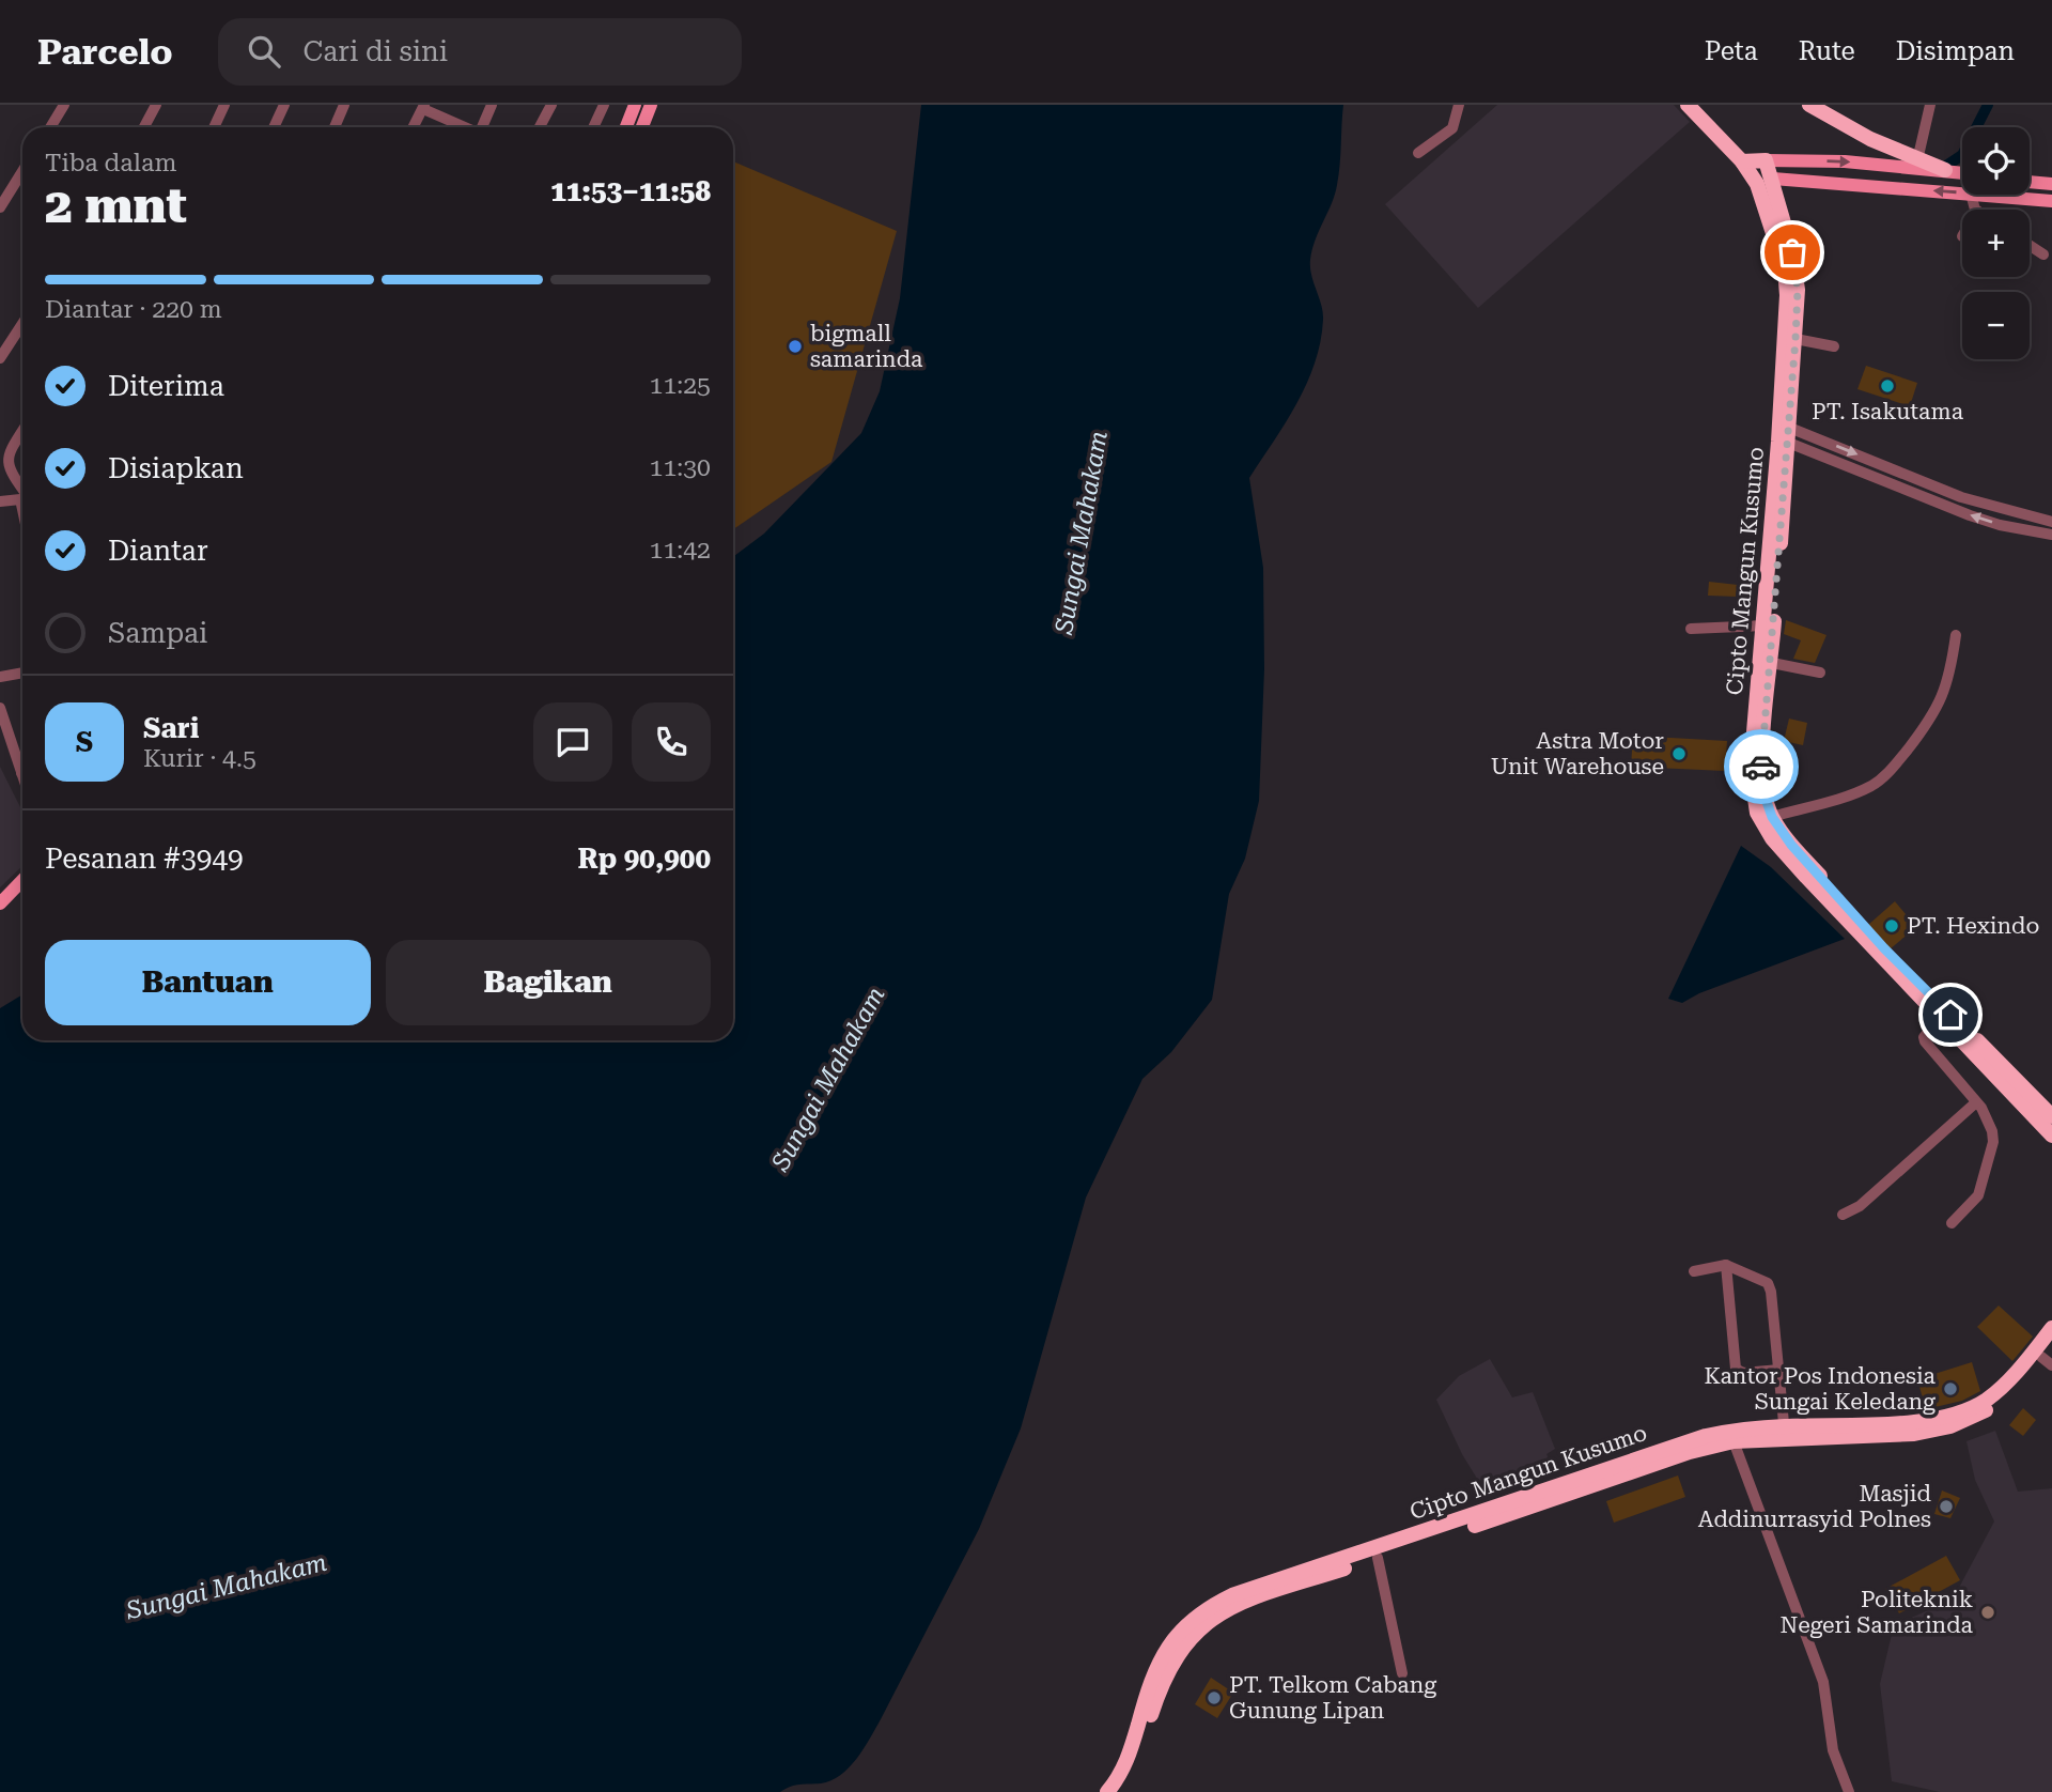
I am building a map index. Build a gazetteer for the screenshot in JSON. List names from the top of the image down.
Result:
{
  "streets": {
    "highway": ["Cipto Mangun Kusumo"]
  },
  "water": ["Sungai Mahakam"],
  "places": [
    "bigmall samarinda",
    "PT. Isakutama",
    "Astra Motor Unit Warehouse",
    "PT. Hexindo",
    "Kantor Pos Indonesia Sungai Keledang",
    "Masjid Addinurrasyid Polnes",
    "Politeknik Negeri Samarinda",
    "PT. Telkom Cabang Gunung Lipan"
  ],
  "page": {
    "header": "Parcelo",
    "search": "Cari di sini",
    "nav": ["Peta", "Rute", "Disimpan"],
    "map_buttons": ["+", "−"],
    "heading": ["2 mnt", "Tiba dalam", "11:53–11:58"],
    "panel": [
      "Sari",
      "Kurir · 4.5",
      "Pesanan #3949",
      "Rp 90,900"
    ],
    "bar": "Diantar · 220 m",
    "list": [
      ["Diterima", "11:25"],
      ["Disiapkan", "11:30"],
      ["Diantar", "11:42"],
      "Sampai"
    ],
    "round": "S",
    "buttons": ["Bantuan", "Bagikan"]
  }
}
